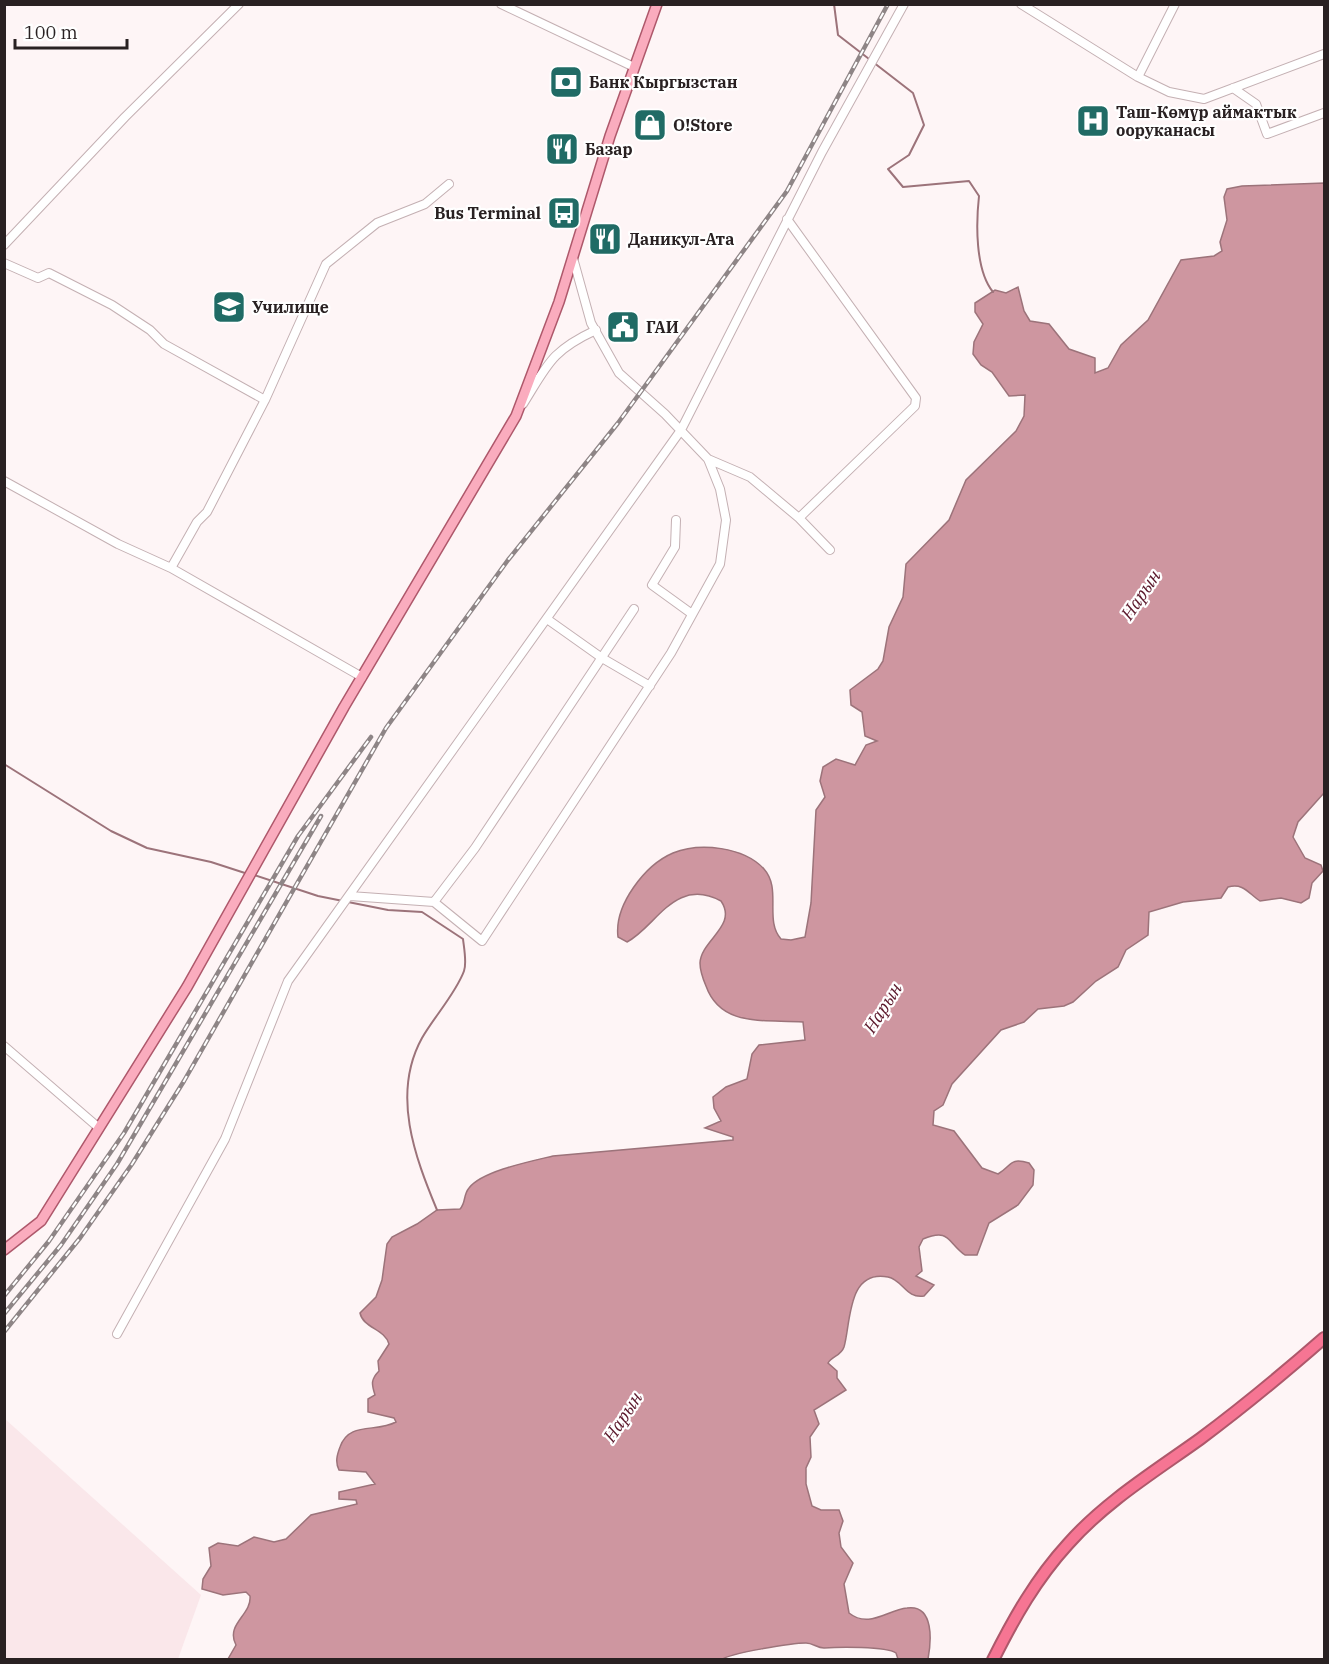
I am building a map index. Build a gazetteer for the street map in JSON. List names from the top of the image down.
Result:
{
  "water": ["Нарын"],
  "places": {
    "bank": ["Банк Кыргызстан"],
    "hospital": ["Таш-Көмүр аймактык ооруканасы"],
    "shop": ["O!Store"],
    "restaurant": ["Базар", "Даникул-Ата"],
    "bus stop": ["Bus Terminal"],
    "school or university": ["Училище"],
    "public building": ["ГАИ"]
  },
  "scale_bar": "100 m"
}
